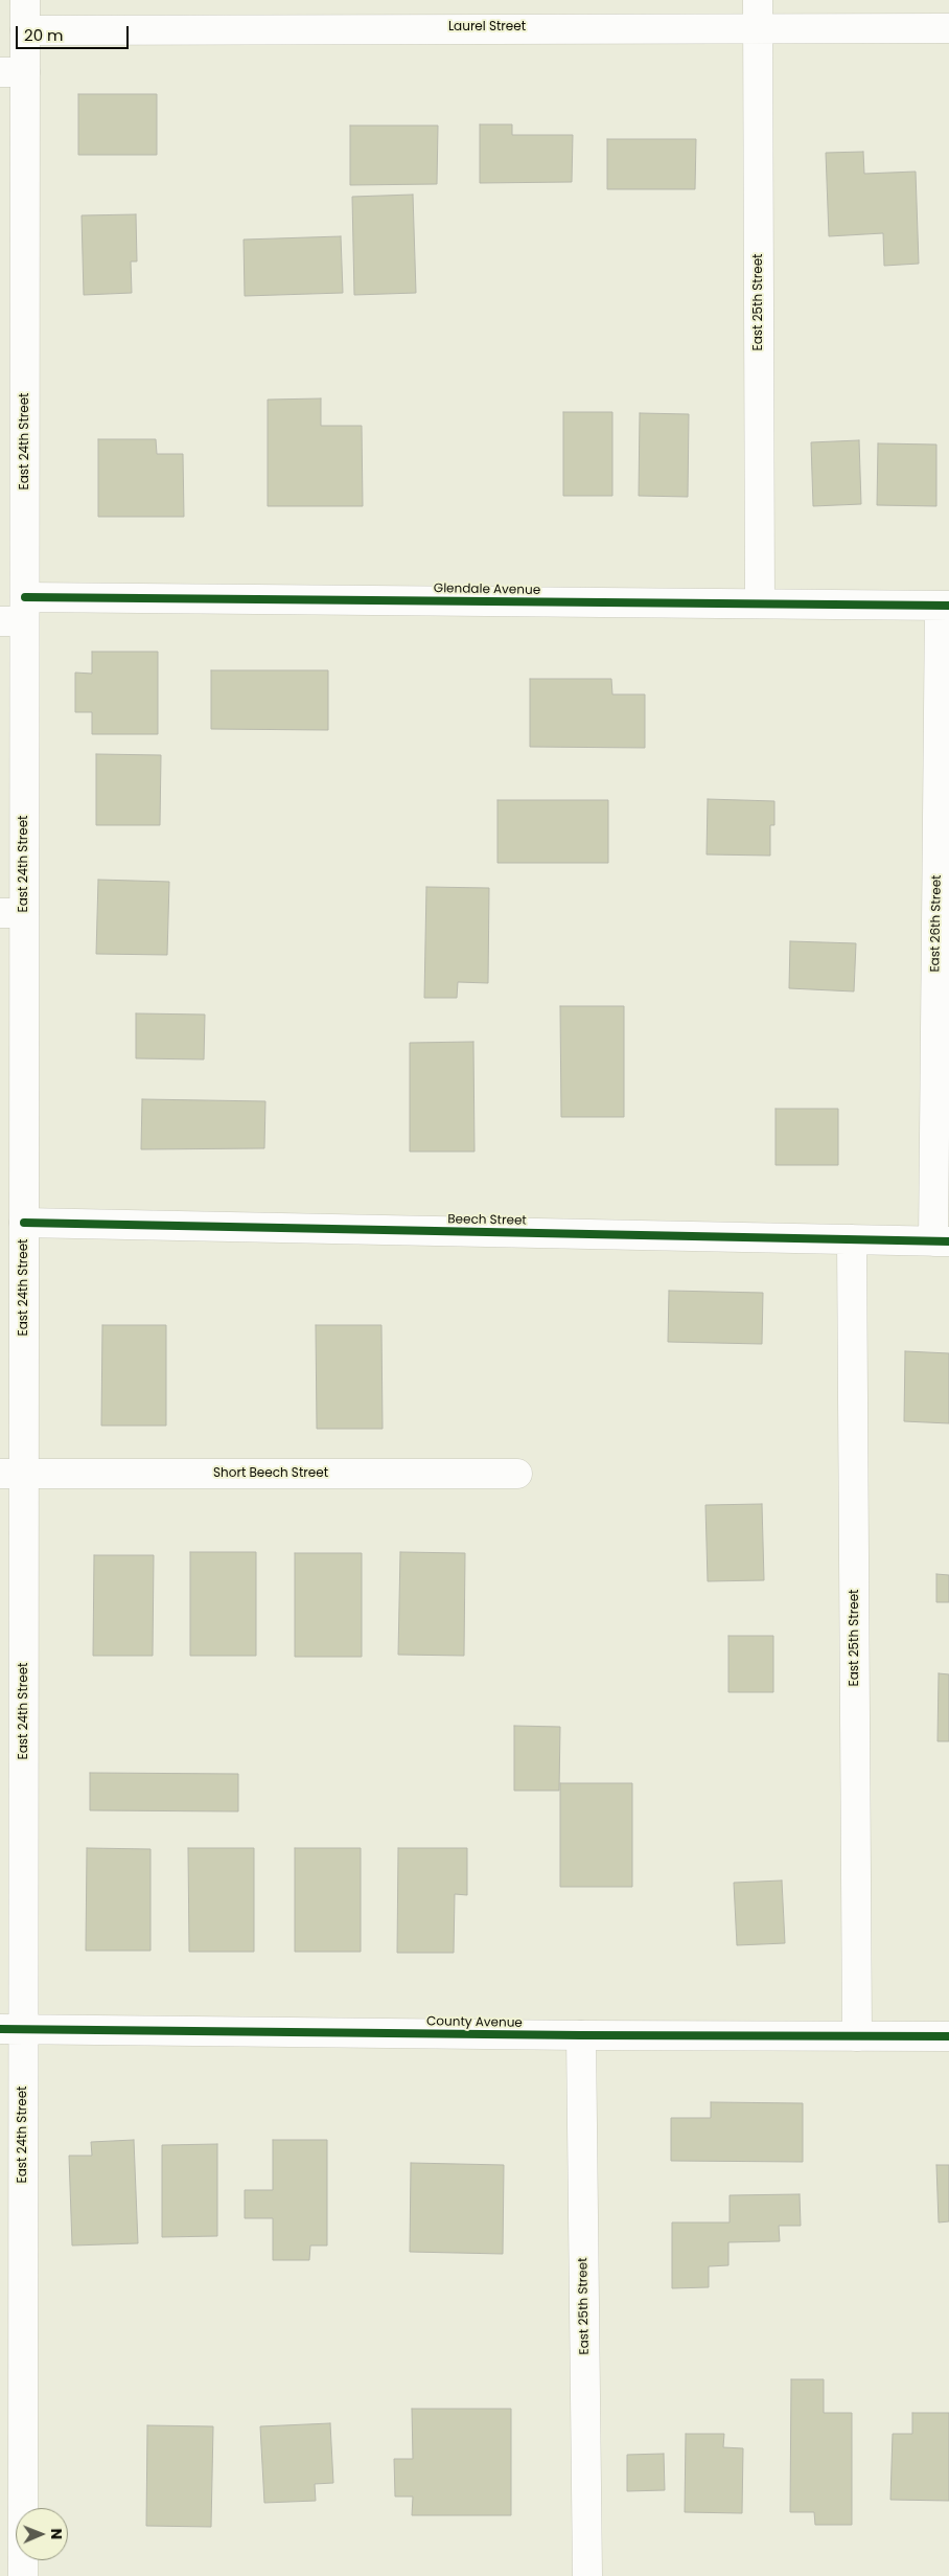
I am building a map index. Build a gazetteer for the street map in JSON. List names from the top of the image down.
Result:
{
  "streets": {
    "street": [
      "Laurel Street",
      "East 25th Street",
      "East 24th Street",
      "Glendale Avenue",
      "East 26th Street",
      "Beech Street",
      "Short Beech Street",
      "County Avenue"
    ]
  },
  "crossings": [
    ["Laurel Street", "East 25th Street"],
    ["Laurel Street", "East 24th Street"],
    ["East 25th Street", "Glendale Avenue"],
    ["East 25th Street", "Beech Street"],
    ["East 25th Street", "County Avenue"],
    ["East 24th Street", "Glendale Avenue"],
    ["East 24th Street", "Beech Street"],
    ["East 24th Street", "Short Beech Street"],
    ["East 24th Street", "County Avenue"],
    ["Glendale Avenue", "East 26th Street"],
    ["East 26th Street", "Beech Street"]
  ],
  "scale_bar": "20 m",
  "north": "right"
}
